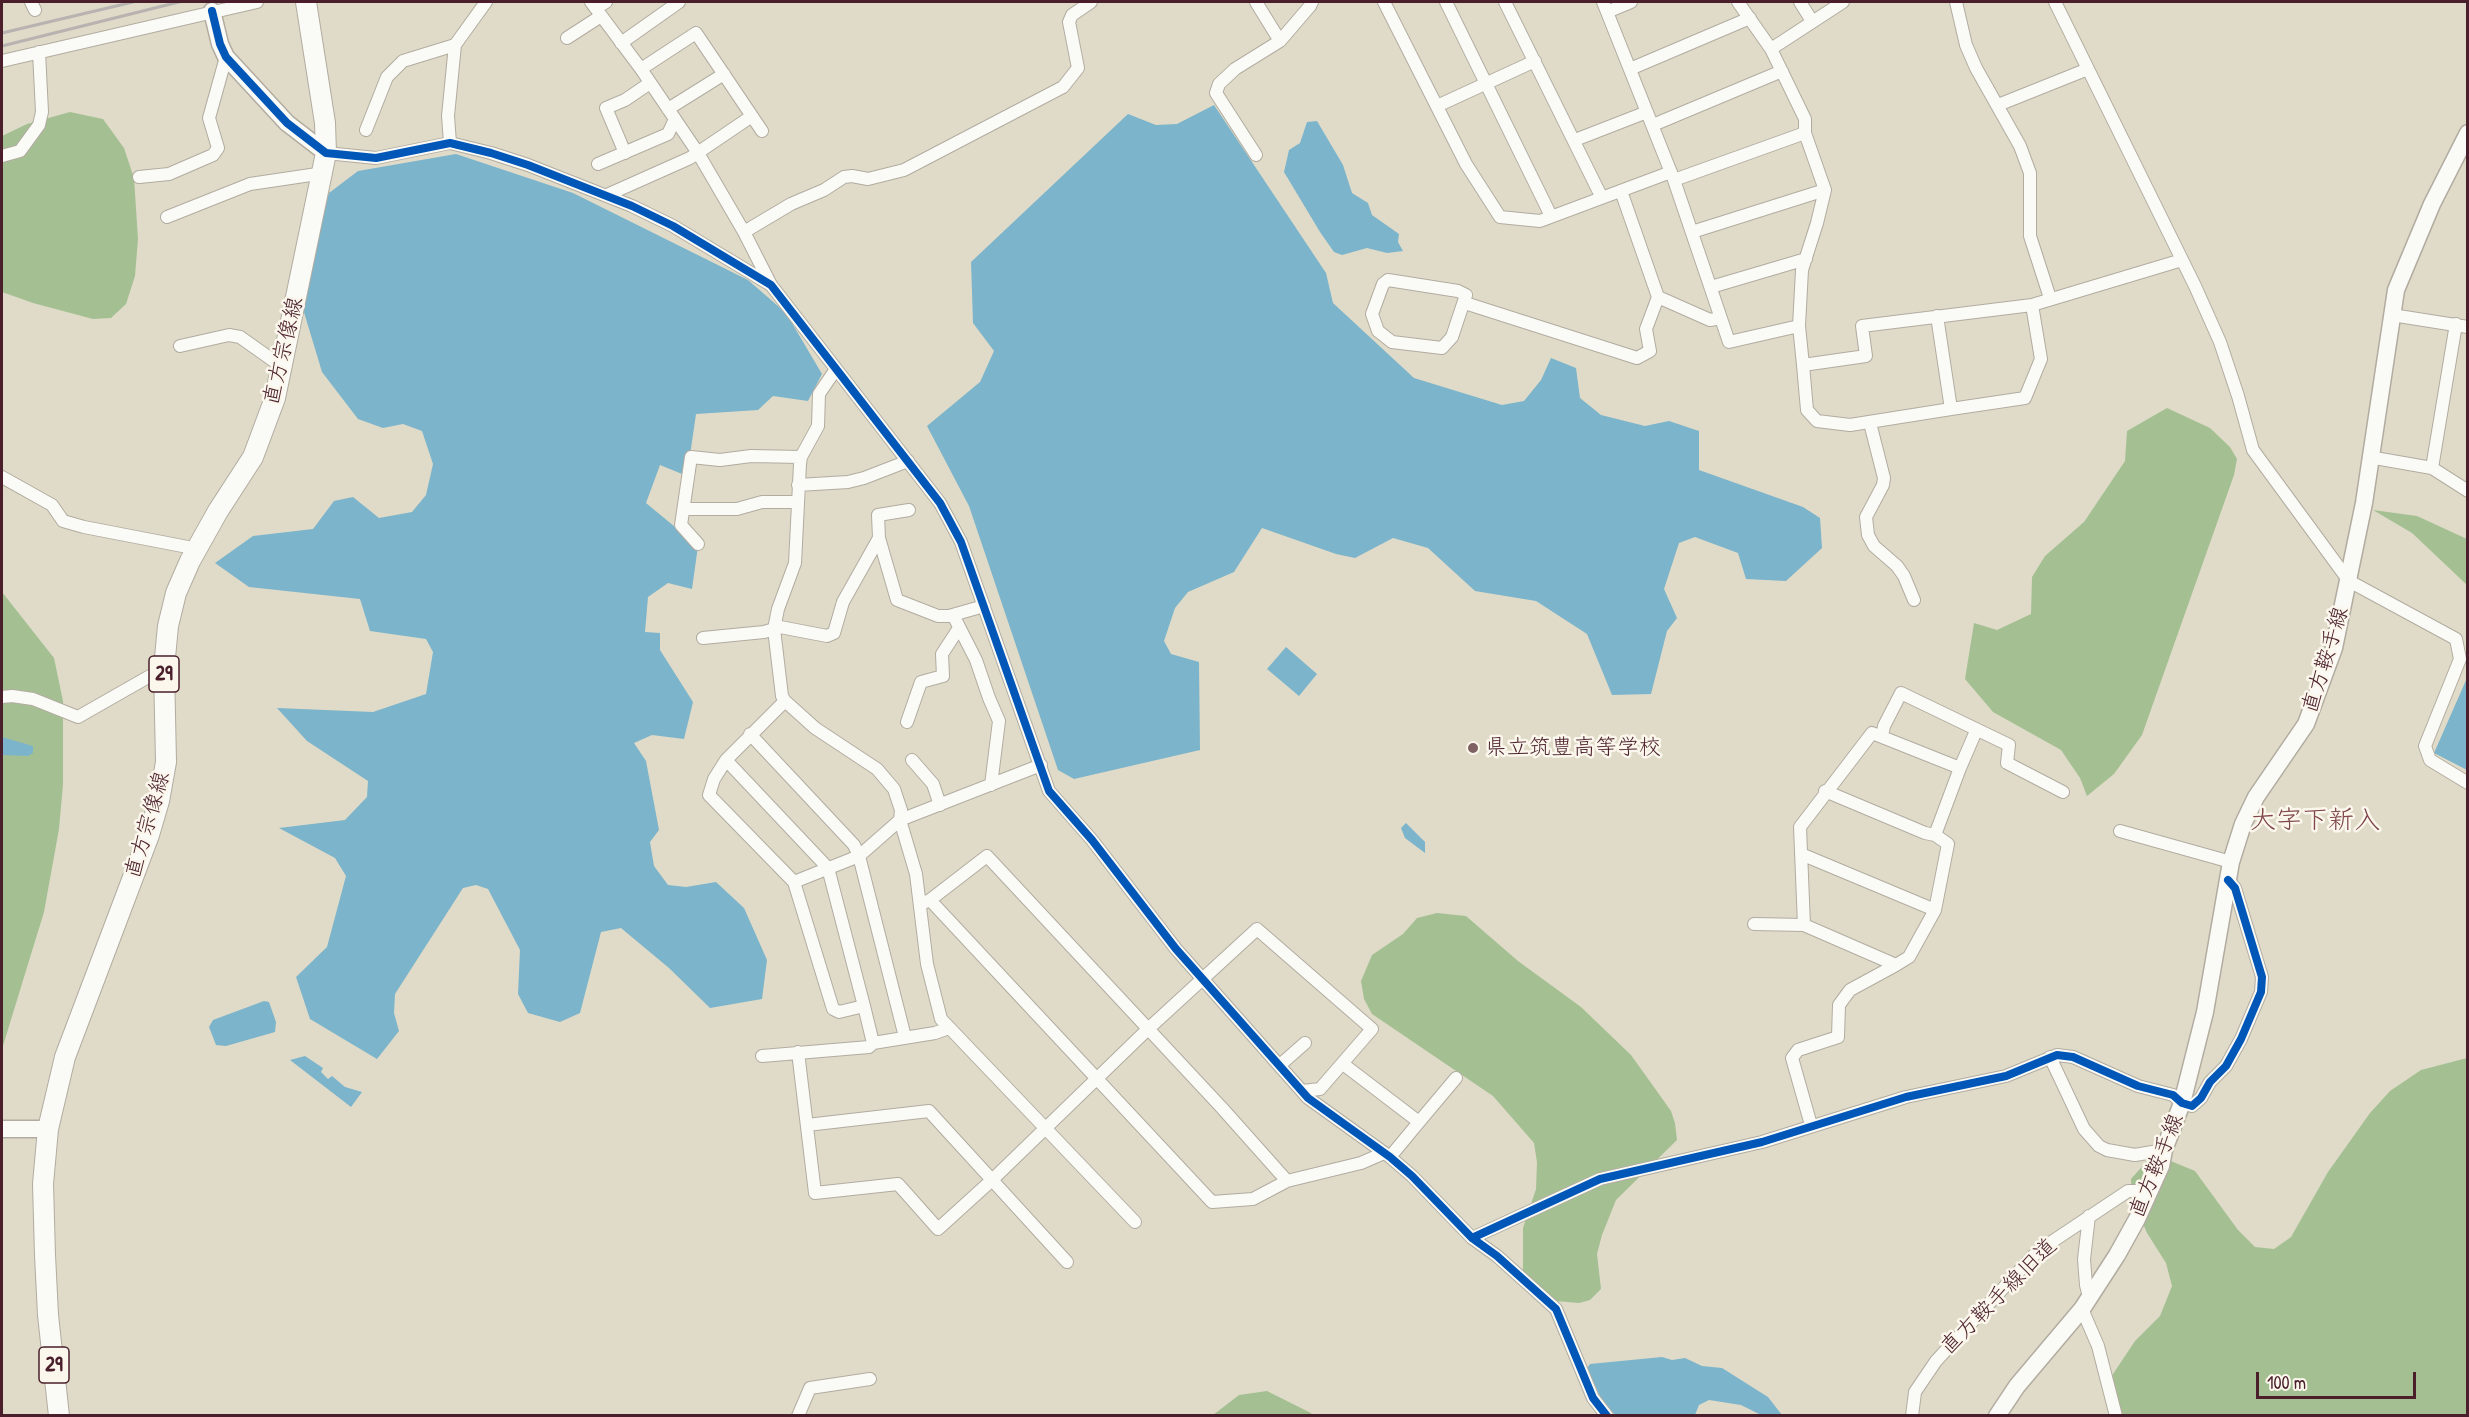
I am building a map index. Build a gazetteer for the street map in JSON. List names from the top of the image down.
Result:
{
  "streets": {
    "main road": ["直方宗像線", "直方鞍手線", "29"],
    "street": ["直方鞍手線旧道"]
  },
  "crossings": [
    ["直方鞍手線", "直方鞍手線旧道"]
  ],
  "districts": ["大字下新入"],
  "places": ["県立筑豊高等学校"],
  "scale_bar": "100 m"
}
